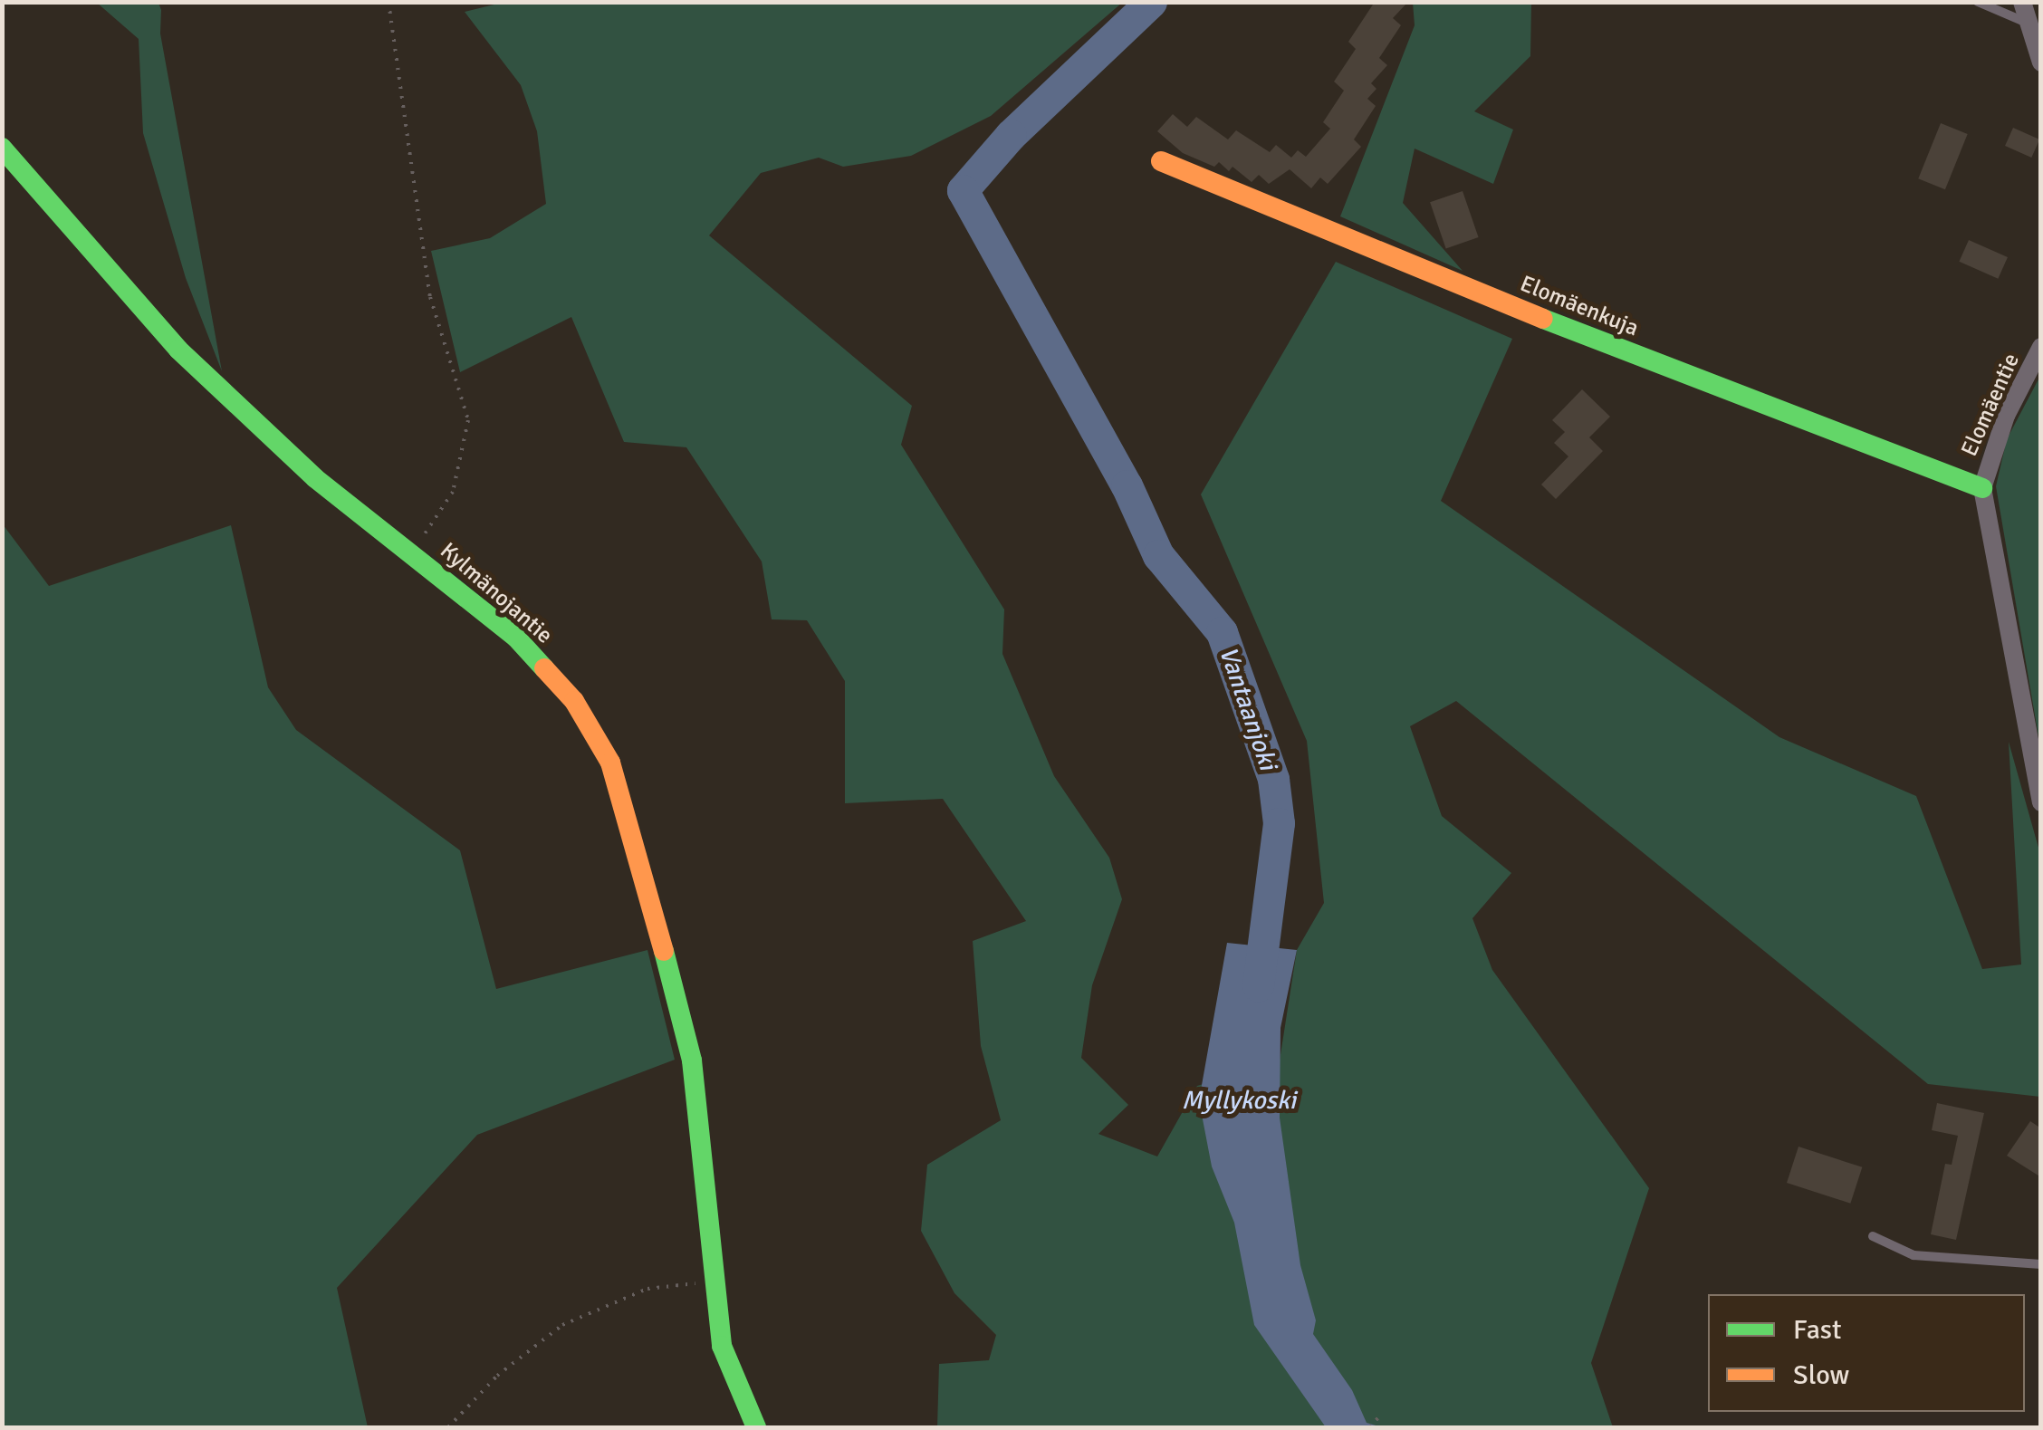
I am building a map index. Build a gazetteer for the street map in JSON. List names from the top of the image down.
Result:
{
  "streets": {
    "street": ["Elomäenkuja", "Elomäentie", "Kylmänojantie"]
  },
  "crossings": [
    ["Elomäenkuja", "Elomäentie"]
  ],
  "water": ["Vantaanjoki", "Myllykoski"],
  "legend": ["Fast", "Slow"]
}
